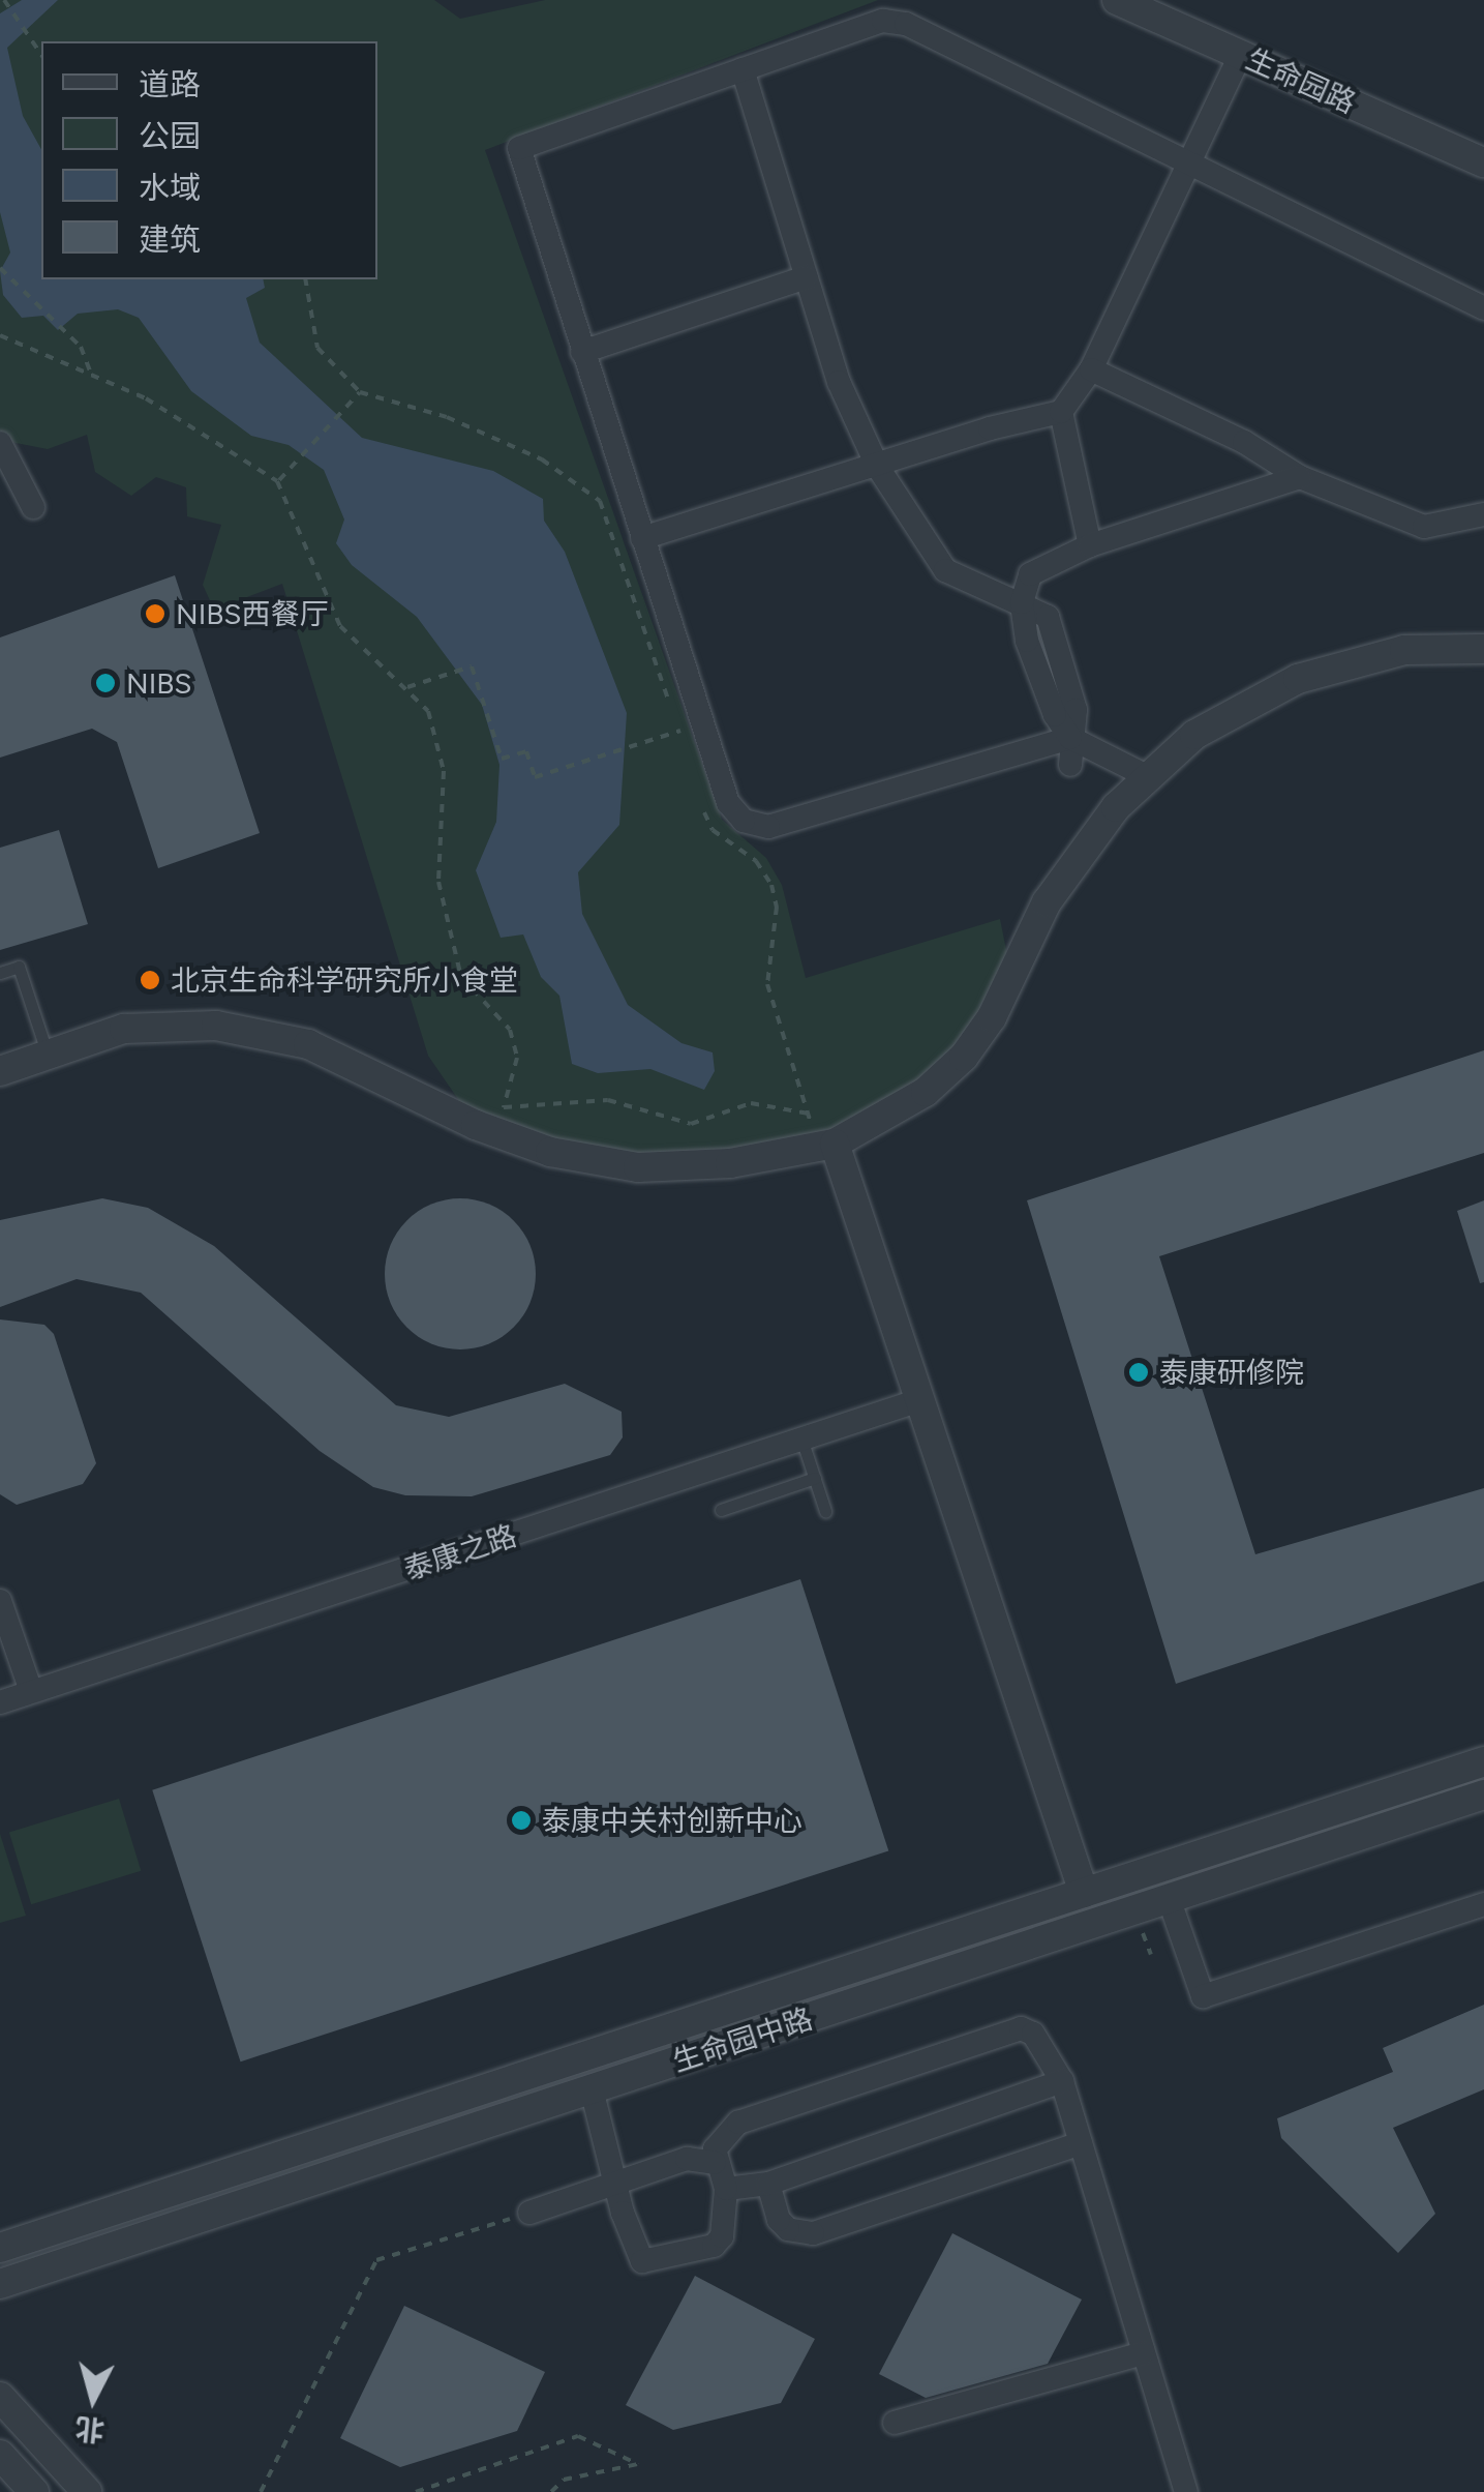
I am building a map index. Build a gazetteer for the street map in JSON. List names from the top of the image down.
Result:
{
  "streets": {
    "street": ["生命园路", "泰康之路", "生命园中路"]
  },
  "places": [
    "NIBS西餐厅",
    "NIBS",
    "北京生命科学研究所小食堂",
    "泰康研修院",
    "泰康中关村创新中心"
  ],
  "legend": [
    "道路",
    "公园",
    "水域",
    "建筑"
  ],
  "north": "bottom"
}
